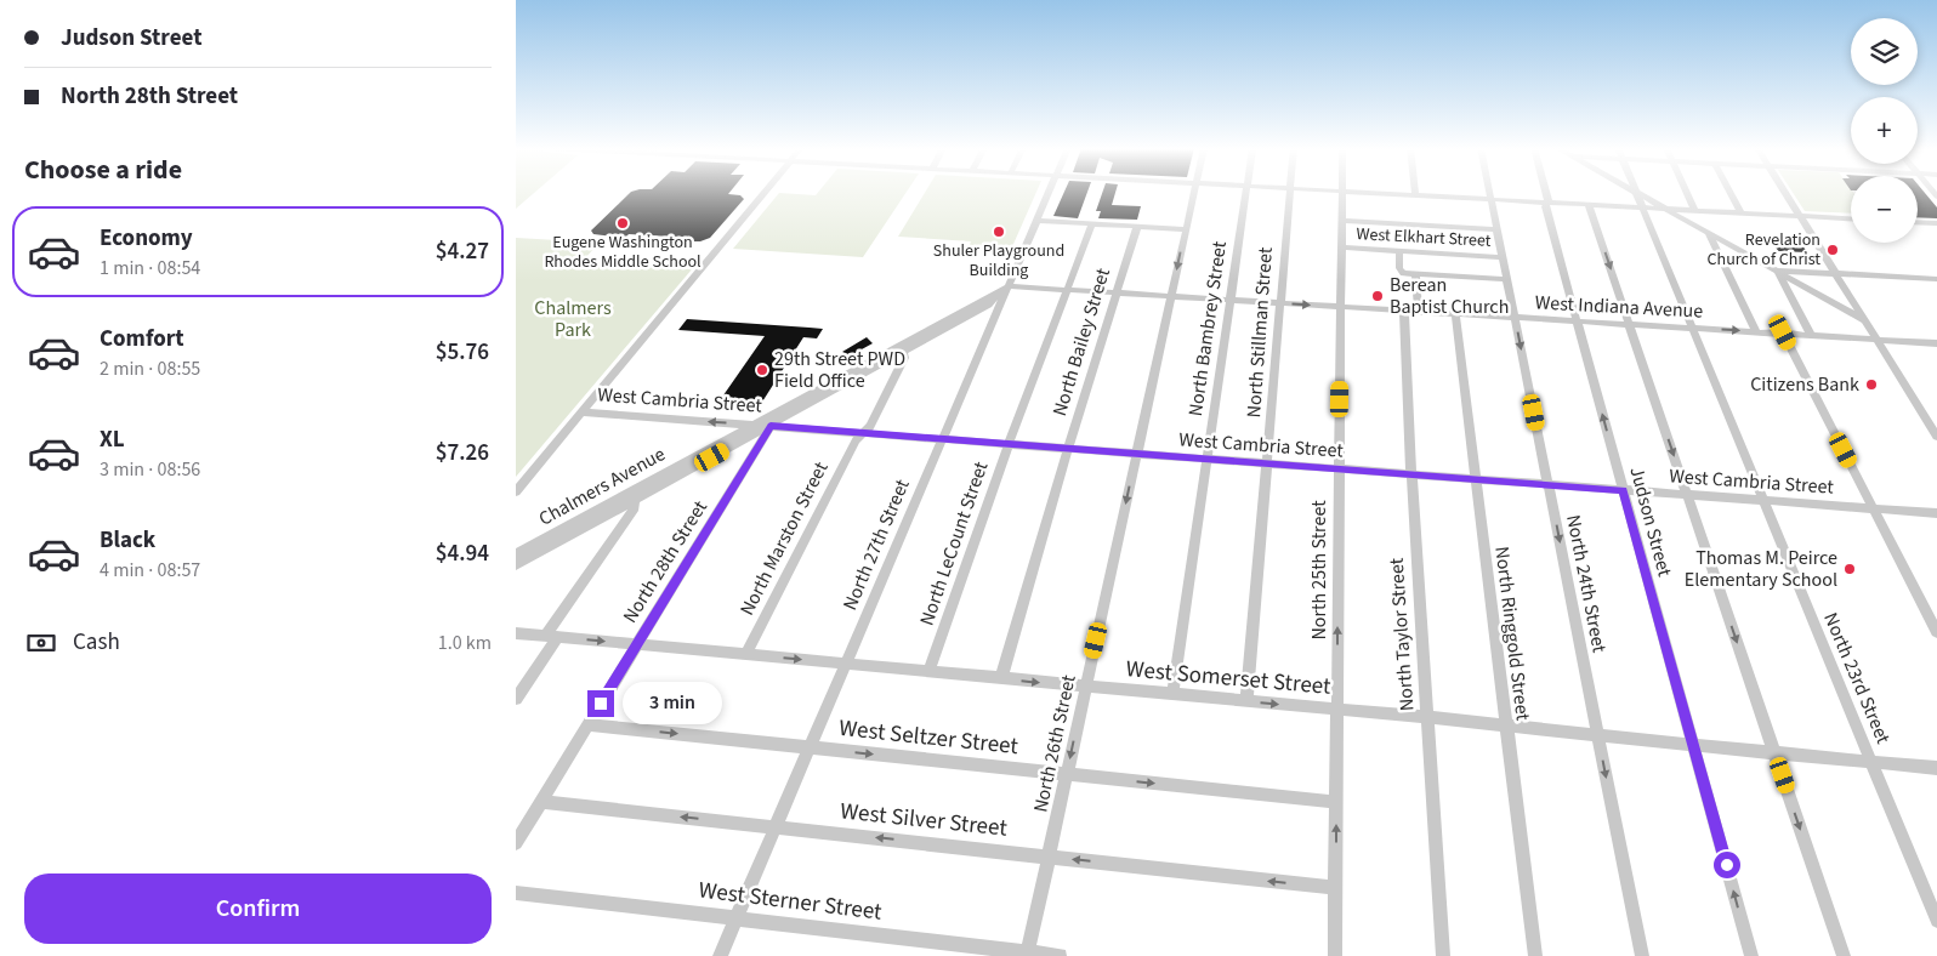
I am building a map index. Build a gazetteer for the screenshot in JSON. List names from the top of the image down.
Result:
{
  "streets": {
    "street": [
      "West Elkhart Street",
      "West Indiana Avenue",
      "North Bambrey Street",
      "North Stillman Street",
      "North Bailey Street",
      "West Cambria Street",
      "Chalmers Avenue",
      "Judson Street",
      "North Marston Street",
      "North LeCount Street",
      "North 27th Street",
      "North 28th Street",
      "North 25th Street",
      "North 24th Street",
      "North Ringgold Street",
      "North Taylor Street",
      "West Somerset Street",
      "North 23rd Street",
      "West Seltzer Street",
      "North 26th Street",
      "West Silver Street",
      "West Sterner Street"
    ]
  },
  "crossings": [
    ["West Elkhart Street", "North 25th Street"],
    ["West Elkhart Street", "North 24th Street"],
    ["West Indiana Avenue", "North Bambrey Street"],
    ["West Indiana Avenue", "North Stillman Street"],
    ["West Indiana Avenue", "North Bailey Street"],
    ["West Indiana Avenue", "Chalmers Avenue"],
    ["West Indiana Avenue", "Judson Street"],
    ["West Indiana Avenue", "North LeCount Street"],
    ["West Indiana Avenue", "North 27th Street"],
    ["West Indiana Avenue", "North 25th Street"],
    ["West Indiana Avenue", "North 24th Street"],
    ["West Indiana Avenue", "North Ringgold Street"],
    ["West Indiana Avenue", "North Taylor Street"],
    ["West Indiana Avenue", "North 23rd Street"],
    ["West Indiana Avenue", "North 26th Street"],
    ["North Bambrey Street", "West Cambria Street"],
    ["North Bambrey Street", "West Somerset Street"],
    ["North Stillman Street", "West Cambria Street"],
    ["North Stillman Street", "West Somerset Street"],
    ["North Bailey Street", "West Cambria Street"],
    ["North Bailey Street", "West Somerset Street"],
    ["West Cambria Street", "Chalmers Avenue"],
    ["West Cambria Street", "Judson Street"],
    ["West Cambria Street", "North Marston Street"],
    ["West Cambria Street", "North LeCount Street"],
    ["West Cambria Street", "North 27th Street"],
    ["West Cambria Street", "North 28th Street"],
    ["West Cambria Street", "North 25th Street"],
    ["West Cambria Street", "North 24th Street"],
    ["West Cambria Street", "North Ringgold Street"],
    ["West Cambria Street", "North Taylor Street"],
    ["West Cambria Street", "North 23rd Street"],
    ["West Cambria Street", "North 26th Street"],
    ["Chalmers Avenue", "North Marston Street"],
    ["Chalmers Avenue", "North 27th Street"],
    ["Chalmers Avenue", "North 28th Street"],
    ["Judson Street", "West Somerset Street"],
    ["North Marston Street", "West Somerset Street"],
    ["North LeCount Street", "West Somerset Street"],
    ["North 27th Street", "West Somerset Street"],
    ["North 27th Street", "West Seltzer Street"],
    ["North 27th Street", "West Silver Street"],
    ["North 27th Street", "West Sterner Street"],
    ["North 28th Street", "West Somerset Street"],
    ["North 28th Street", "West Seltzer Street"],
    ["North 28th Street", "West Silver Street"],
    ["North 25th Street", "West Somerset Street"],
    ["North 25th Street", "West Seltzer Street"],
    ["North 25th Street", "West Silver Street"],
    ["North 24th Street", "West Somerset Street"],
    ["North Ringgold Street", "West Somerset Street"],
    ["North Taylor Street", "West Somerset Street"],
    ["West Somerset Street", "North 23rd Street"],
    ["West Somerset Street", "North 26th Street"],
    ["West Seltzer Street", "North 26th Street"],
    ["North 26th Street", "West Silver Street"],
    ["North 26th Street", "West Sterner Street"]
  ],
  "one_way": [
    "North 25th Street",
    "North 24th Street",
    "West Seltzer Street",
    "North 26th Street",
    "West Silver Street"
  ],
  "parks": ["Chalmers Park"],
  "places": [
    "Eugene Washington Rhodes Middle School",
    "Shuler Playground Building",
    "Revelation Church of Christ",
    "Berean Baptist Church",
    "29th Street PWD Field Office",
    "Citizens Bank",
    "Thomas M. Peirce Elementary School"
  ],
  "page": {
    "banner": ["Judson Street", "North 28th Street"],
    "map_buttons": ["+", "−"],
    "heading": "Choose a ride",
    "list": [
      {
        "name": "Economy",
        "note": "1 min · 08:54",
        "value": "$4.27"
      },
      {
        "name": "Comfort",
        "note": "2 min · 08:55",
        "value": "$5.76"
      },
      {
        "name": "XL",
        "note": "3 min · 08:56",
        "value": "$7.26"
      },
      {
        "name": "Black",
        "note": "4 min · 08:57",
        "value": "$4.94"
      }
    ],
    "pay": ["Cash", "1.0 km"],
    "bubble": "3 min",
    "buttons": "Confirm"
  }
}
